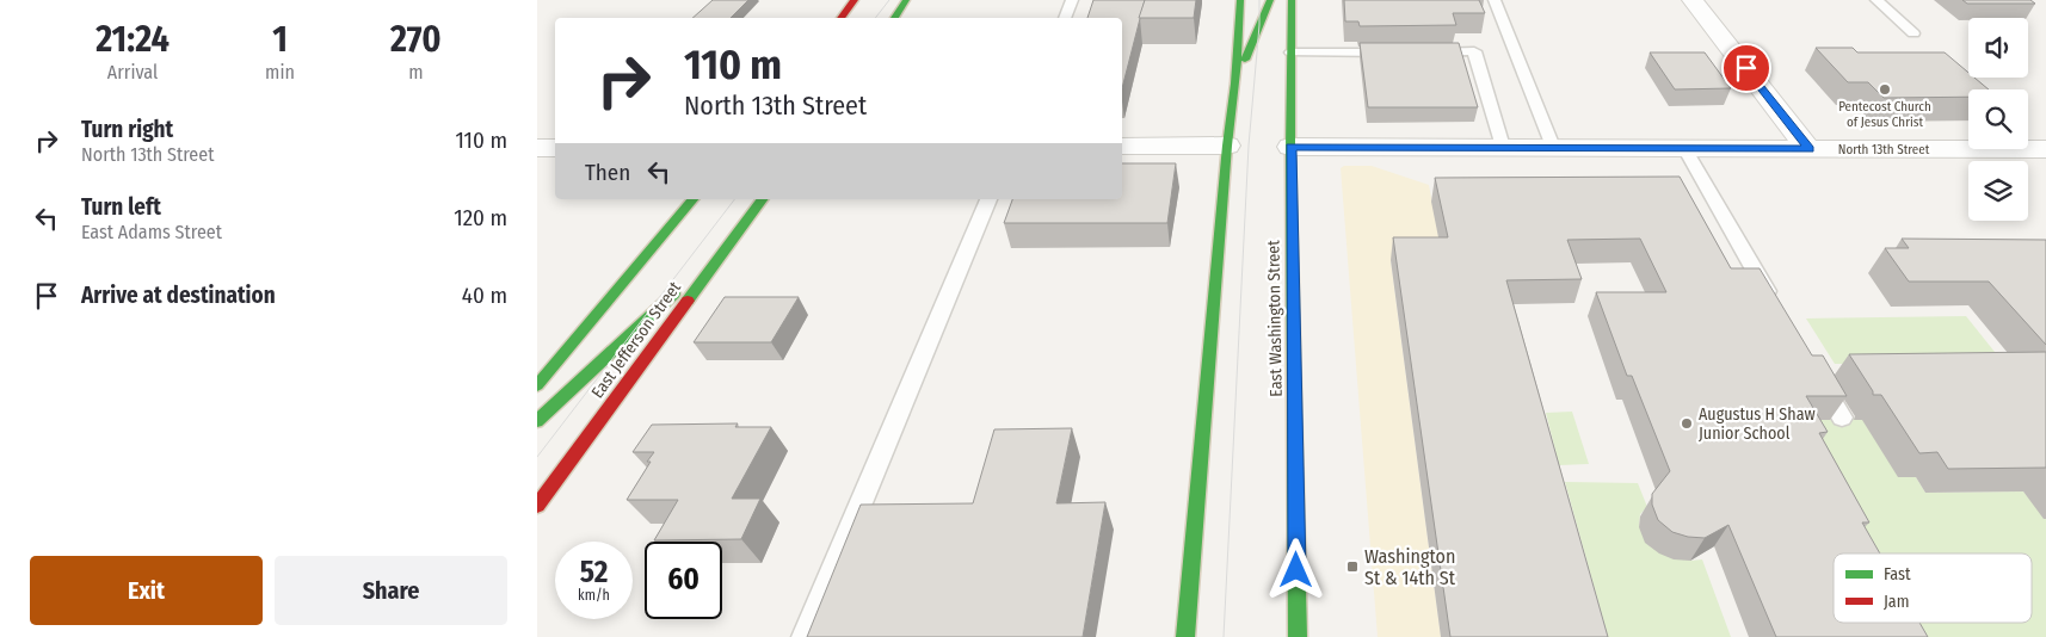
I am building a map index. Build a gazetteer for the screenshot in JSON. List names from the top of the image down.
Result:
{
  "streets": {
    "main road": ["East Washington Street", "East Jefferson Street"],
    "street": ["North 13th Street"]
  },
  "crossings": [
    ["North 13th Street", "East Washington Street"]
  ],
  "places": {
    "other": ["Pentecost Church of Jesus Christ", "Augustus H Shaw Junior School"],
    "transit": ["Washington St & 14th St"]
  },
  "legend": ["Fast", "Jam"],
  "page": {
    "eta": [
      "21:24",
      "Arrival",
      "1",
      "min",
      "270",
      "m"
    ],
    "turn": ["110 m", "North 13th Street"],
    "list": [
      {
        "name": "Turn right",
        "note": "North 13th Street",
        "value": "110 m"
      },
      {
        "name": "Turn left",
        "note": "East Adams Street",
        "value": "120 m"
      },
      {
        "name": "Arrive at destination",
        "value": "40 m"
      }
    ],
    "then": "Then",
    "speed": "52 km/h",
    "limit": "60",
    "buttons": ["Exit", "Share"]
  }
}
